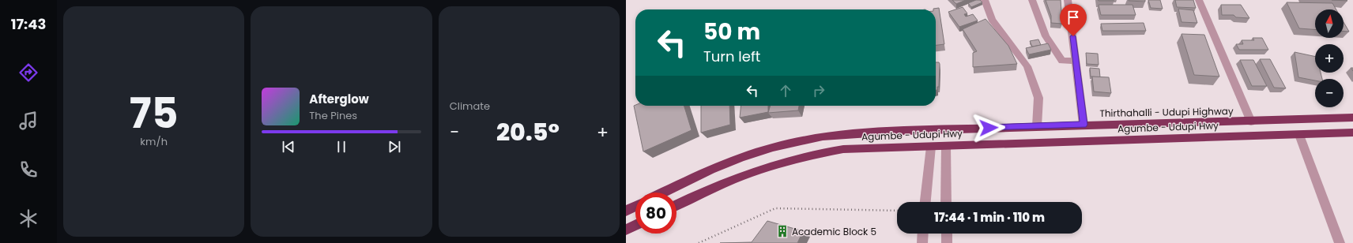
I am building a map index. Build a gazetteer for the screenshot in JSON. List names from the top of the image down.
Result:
{
  "streets": {
    "highway": ["Thirthahalli - Udupi Highway", "Agumbe - Udupi Hwy"]
  },
  "crossings": [
    ["Thirthahalli - Udupi Highway", "Agumbe - Udupi Hwy"]
  ],
  "places": {
    "building": ["Academic Block 5"]
  },
  "north": "top",
  "page": {
    "tabs": "17:43",
    "tile": [
      ["75", "km/h"],
      "Climate"
    ],
    "map_buttons": ["+", "−"],
    "turn": ["50 m", "Turn left"],
    "song": ["Afterglow", "The Pines"],
    "heat": ["−", "20.5°", "+"],
    "limit": "80",
    "trip": "17:44 · 1 min · 110 m"
  }
}
